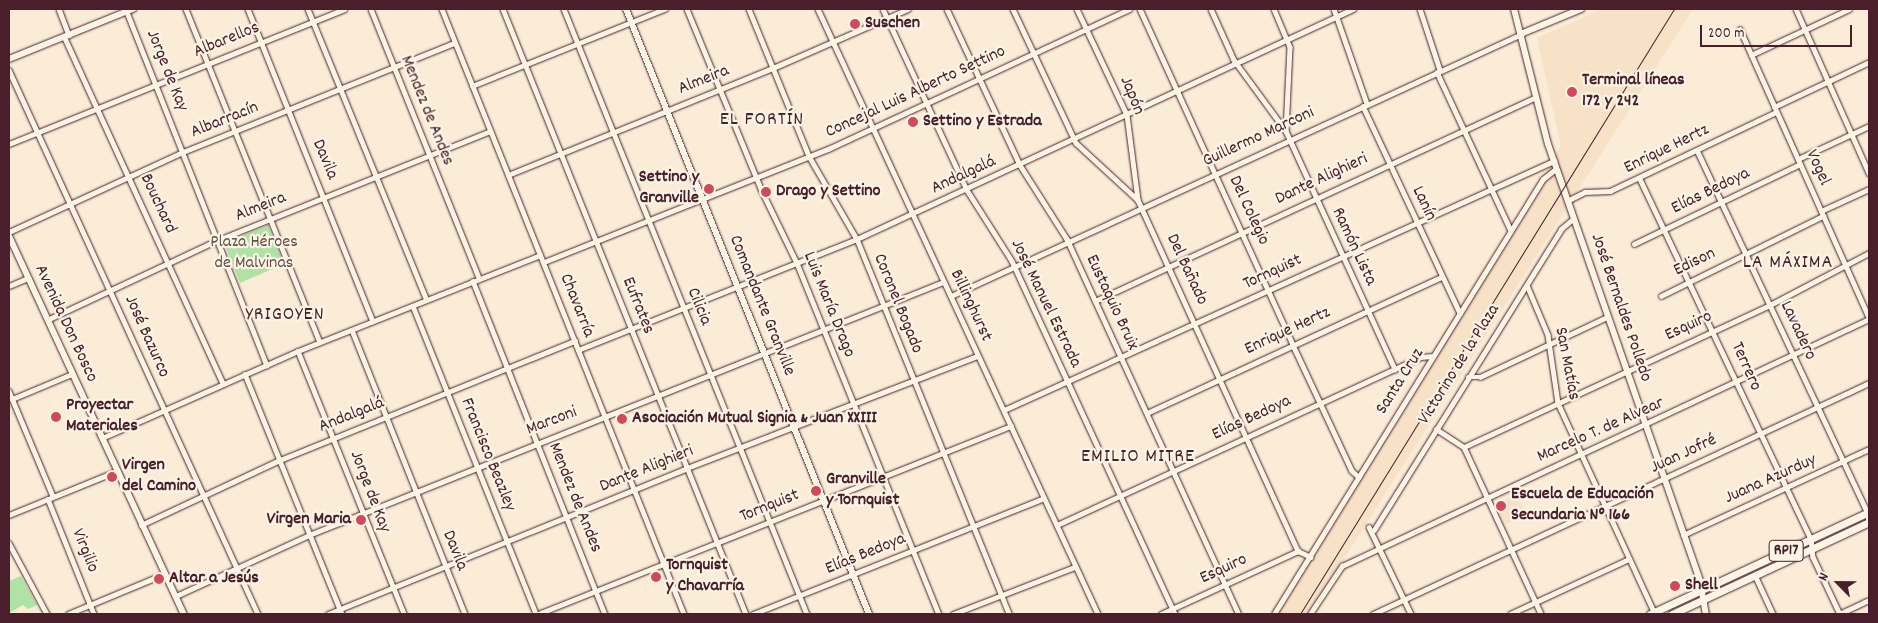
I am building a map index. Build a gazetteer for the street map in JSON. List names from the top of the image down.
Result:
{
  "streets": {
    "main road": [
      "Guillermo Marconi",
      "Comandante Granville",
      "José Bernaldes Polledo",
      "Avenida Don Bosco",
      "RP17"
    ],
    "street": [
      "Albarellos",
      "Jorge de Kay",
      "Almeira",
      "Concejal Luis Alberto Settino",
      "Japón",
      "Mendez de Andes",
      "Albarracín",
      "Enrique Hertz",
      "Davila",
      "Vogel",
      "Andalgalá",
      "Dante Alighieri",
      "Elías Bedoya",
      "Bouchard",
      "Lanín",
      "Del Colegio",
      "Ramón Lista",
      "Edison",
      "Del Bañado",
      "Tornquist",
      "Eustaquio Bruix",
      "Coronel Bogado",
      "José Manuel Estrada",
      "Luis María Drago",
      "Chavarría",
      "Eufrates",
      "Billinghurst",
      "Cilicia",
      "Esquiro",
      "Lavadero",
      "José Bazurco",
      "San Matías",
      "Victorino de la Plaza",
      "Terrero",
      "Santa Cruz",
      "Marconi",
      "Marcelo T. de Alvear",
      "Francisco Beazley",
      "Juan Jofré",
      "Juana Azurduy",
      "Virgilio"
    ]
  },
  "crossings": [
    ["Albarellos", "Jorge de Kay"],
    ["Albarellos", "Davila"],
    ["Albarellos", "Bouchard"],
    ["Albarellos", "José Bazurco"],
    ["Jorge de Kay", "Almeira"],
    ["Jorge de Kay", "Albarracín"],
    ["Jorge de Kay", "Andalgalá"],
    ["Jorge de Kay", "Dante Alighieri"],
    ["Jorge de Kay", "Marconi"],
    ["Almeira", "Mendez de Andes"],
    ["Almeira", "Davila"],
    ["Almeira", "Bouchard"],
    ["Almeira", "Coronel Bogado"],
    ["Almeira", "José Manuel Estrada"],
    ["Almeira", "Luis María Drago"],
    ["Almeira", "Chavarría"],
    ["Almeira", "Eufrates"],
    ["Almeira", "Comandante Granville"],
    ["Almeira", "Billinghurst"],
    ["Almeira", "Cilicia"],
    ["Almeira", "Avenida Don Bosco"],
    ["Almeira", "José Bazurco"],
    ["Concejal Luis Alberto Settino", "Japón"],
    ["Concejal Luis Alberto Settino", "Del Bañado"],
    ["Concejal Luis Alberto Settino", "Eustaquio Bruix"],
    ["Concejal Luis Alberto Settino", "Coronel Bogado"],
    ["Concejal Luis Alberto Settino", "José Manuel Estrada"],
    ["Concejal Luis Alberto Settino", "Luis María Drago"],
    ["Concejal Luis Alberto Settino", "Chavarría"],
    ["Concejal Luis Alberto Settino", "Eufrates"],
    ["Concejal Luis Alberto Settino", "Comandante Granville"],
    ["Concejal Luis Alberto Settino", "Billinghurst"],
    ["Concejal Luis Alberto Settino", "Cilicia"],
    ["Japón", "Andalgalá"],
    ["Japón", "Del Bañado"],
    ["Mendez de Andes", "Albarracín"],
    ["Mendez de Andes", "Andalgalá"],
    ["Mendez de Andes", "Dante Alighieri"],
    ["Mendez de Andes", "Tornquist"],
    ["Mendez de Andes", "Marconi"],
    ["Albarracín", "Davila"],
    ["Albarracín", "Bouchard"],
    ["Albarracín", "Chavarría"],
    ["Albarracín", "José Bazurco"],
    ["Guillermo Marconi", "Lanín"],
    ["Guillermo Marconi", "Del Colegio"],
    ["Guillermo Marconi", "Ramón Lista"],
    ["Guillermo Marconi", "Del Bañado"],
    ["Guillermo Marconi", "Eustaquio Bruix"],
    ["Guillermo Marconi", "José Manuel Estrada"],
    ["Guillermo Marconi", "Billinghurst"],
    ["Guillermo Marconi", "José Bernaldes Polledo"],
    ["Enrique Hertz", "Vogel"],
    ["Enrique Hertz", "Lanín"],
    ["Enrique Hertz", "Del Colegio"],
    ["Enrique Hertz", "Ramón Lista"],
    ["Enrique Hertz", "Del Bañado"],
    ["Enrique Hertz", "Eustaquio Bruix"],
    ["Enrique Hertz", "José Bernaldes Polledo"],
    ["Enrique Hertz", "Lavadero"],
    ["Enrique Hertz", "Terrero"],
    ["Davila", "Andalgalá"],
    ["Davila", "Dante Alighieri"],
    ["Davila", "Marconi"],
    ["Vogel", "Elías Bedoya"],
    ["Vogel", "Edison"],
    ["Vogel", "Esquiro"],
    ["Vogel", "Marcelo T. de Alvear"],
    ["Andalgalá", "Lanín"],
    ["Andalgalá", "Del Colegio"],
    ["Andalgalá", "Ramón Lista"],
    ["Andalgalá", "Del Bañado"],
    ["Andalgalá", "Eustaquio Bruix"],
    ["Andalgalá", "Coronel Bogado"],
    ["Andalgalá", "José Manuel Estrada"],
    ["Andalgalá", "Luis María Drago"],
    ["Andalgalá", "Chavarría"],
    ["Andalgalá", "Eufrates"],
    ["Andalgalá", "Comandante Granville"],
    ["Andalgalá", "Billinghurst"],
    ["Andalgalá", "Cilicia"],
    ["Andalgalá", "Avenida Don Bosco"],
    ["Andalgalá", "José Bazurco"],
    ["Andalgalá", "Francisco Beazley"],
    ["Dante Alighieri", "Lanín"],
    ["Dante Alighieri", "Del Colegio"],
    ["Dante Alighieri", "Ramón Lista"],
    ["Dante Alighieri", "Del Bañado"],
    ["Dante Alighieri", "Eustaquio Bruix"],
    ["Dante Alighieri", "Coronel Bogado"],
    ["Dante Alighieri", "Luis María Drago"],
    ["Dante Alighieri", "Chavarría"],
    ["Dante Alighieri", "Eufrates"],
    ["Dante Alighieri", "Comandante Granville"],
    ["Dante Alighieri", "Billinghurst"],
    ["Dante Alighieri", "Cilicia"],
    ["Dante Alighieri", "José Bernaldes Polledo"],
    ["Dante Alighieri", "Francisco Beazley"],
    ["Elías Bedoya", "Del Colegio"],
    ["Elías Bedoya", "Ramón Lista"],
    ["Elías Bedoya", "Del Bañado"],
    ["Elías Bedoya", "Eustaquio Bruix"],
    ["Elías Bedoya", "Coronel Bogado"],
    ["Elías Bedoya", "José Manuel Estrada"],
    ["Elías Bedoya", "Luis María Drago"],
    ["Elías Bedoya", "Comandante Granville"],
    ["Elías Bedoya", "Billinghurst"],
    ["Elías Bedoya", "Cilicia"],
    ["Elías Bedoya", "Lavadero"],
    ["Elías Bedoya", "Terrero"],
    ["Elías Bedoya", "Santa Cruz"],
    ["Lanín", "Tornquist"],
    ["Lanín", "Santa Cruz"],
    ["Del Colegio", "Tornquist"],
    ["Del Colegio", "Santa Cruz"],
    ["Ramón Lista", "Tornquist"],
    ["Edison", "Lavadero"],
    ["Edison", "Terrero"],
    ["Del Bañado", "Tornquist"],
    ["Del Bañado", "Esquiro"],
    ["Tornquist", "Eustaquio Bruix"],
    ["Tornquist", "Coronel Bogado"],
    ["Tornquist", "José Manuel Estrada"],
    ["Tornquist", "Luis María Drago"],
    ["Tornquist", "Chavarría"],
    ["Tornquist", "Eufrates"],
    ["Tornquist", "Comandante Granville"],
    ["Tornquist", "Billinghurst"],
    ["Tornquist", "Cilicia"],
    ["Tornquist", "José Bernaldes Polledo"],
    ["Tornquist", "Francisco Beazley"],
    ["Eustaquio Bruix", "Esquiro"],
    ["Coronel Bogado", "Marconi"],
    ["José Manuel Estrada", "Esquiro"],
    ["Luis María Drago", "Marconi"],
    ["Chavarría", "Marconi"],
    ["Eufrates", "Marconi"],
    ["Comandante Granville", "Marconi"],
    ["Billinghurst", "Marconi"],
    ["Cilicia", "Marconi"],
    ["José Bernaldes Polledo", "Esquiro"],
    ["José Bernaldes Polledo", "Victorino de la Plaza"],
    ["José Bernaldes Polledo", "Santa Cruz"],
    ["José Bernaldes Polledo", "Marcelo T. de Alvear"],
    ["José Bernaldes Polledo", "Juan Jofré"],
    ["José Bernaldes Polledo", "Juana Azurduy"],
    ["José Bernaldes Polledo", "RP17"],
    ["Avenida Don Bosco", "Marconi"],
    ["Esquiro", "Lavadero"],
    ["Esquiro", "San Matías"],
    ["Esquiro", "Terrero"],
    ["Lavadero", "Marcelo T. de Alvear"],
    ["Lavadero", "Juan Jofré"],
    ["Lavadero", "Juana Azurduy"],
    ["Lavadero", "RP17"],
    ["José Bazurco", "Marconi"],
    ["San Matías", "Victorino de la Plaza"],
    ["San Matías", "Marcelo T. de Alvear"],
    ["San Matías", "Juan Jofré"],
    ["San Matías", "RP17"],
    ["Terrero", "Marcelo T. de Alvear"],
    ["Terrero", "Juan Jofré"],
    ["Terrero", "Juana Azurduy"],
    ["Terrero", "RP17"],
    ["Marconi", "Francisco Beazley"]
  ],
  "districts": [
    "EL FORTÍN",
    "LA MÁXIMA",
    "YRIGOYEN",
    "EMILIO MITRE"
  ],
  "parks": ["Plaza Héroes de Malvinas"],
  "places": [
    "Suschen",
    "Terminal líneas 172 y 242",
    "Settino y Estrada",
    "Settino y Granville",
    "Drago y Settino",
    "Proyectar Materiales",
    "Asociación Mutual Signia & Juan XXIII",
    "Virgen del Camino",
    "Granville y Tornquist",
    "Escuela de Educación Secundaria N° 166",
    "Virgen Maria",
    "Tornquist y Chavarría",
    "Altar a Jesús",
    "Shell"
  ],
  "scale_bar": "200 m",
  "north": "top left"
}
